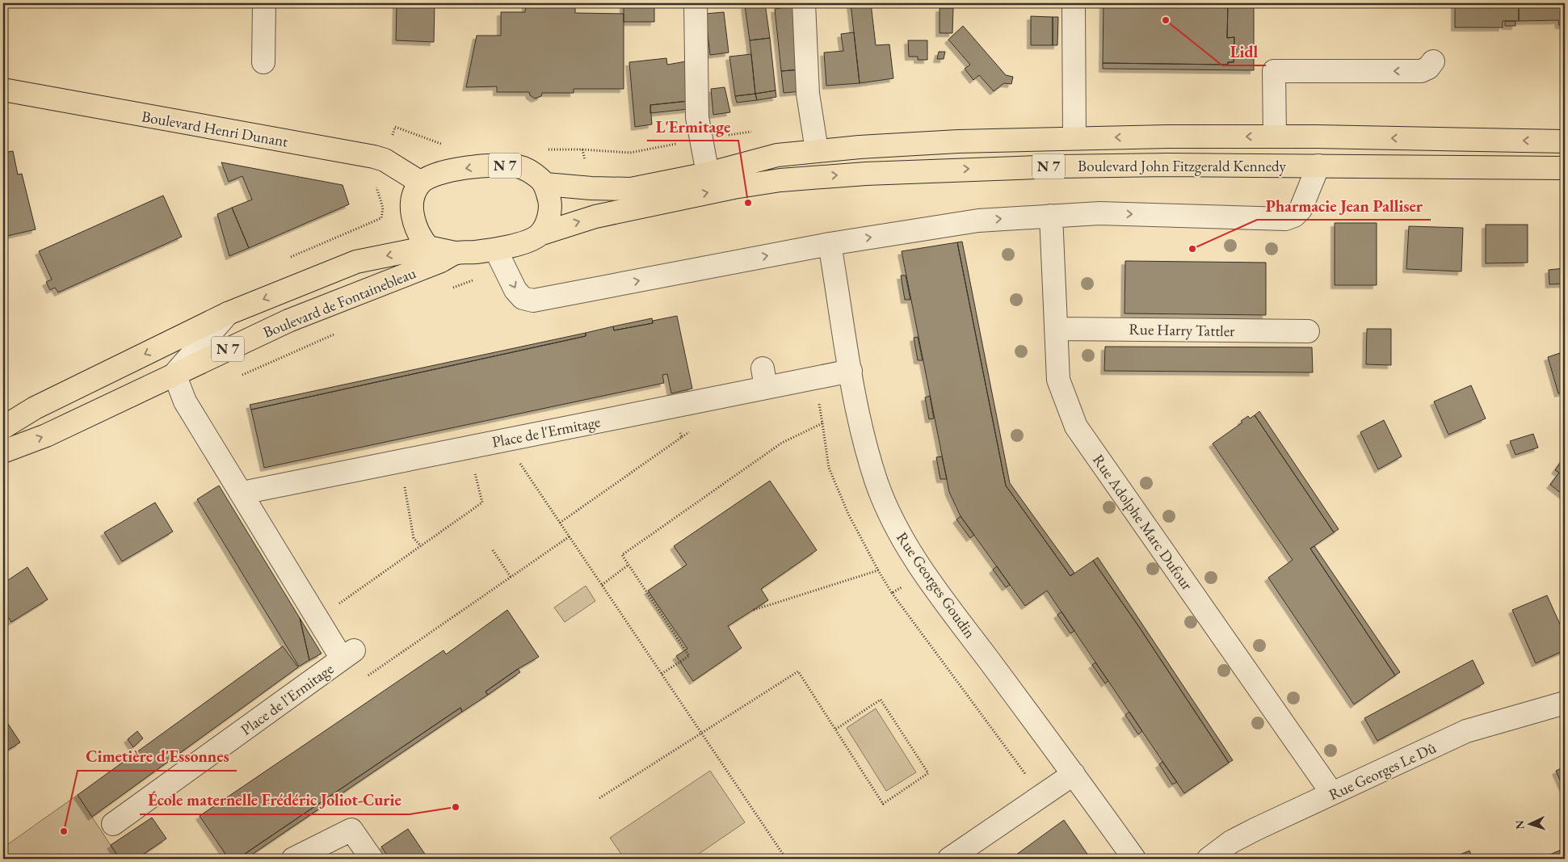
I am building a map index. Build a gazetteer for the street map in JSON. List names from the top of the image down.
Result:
{
  "streets": {
    "main road": [
      "Boulevard Henri Dunant",
      "N 7",
      "Boulevard John Fitzgerald Kennedy",
      "Boulevard de Fontainebleau"
    ],
    "street": [
      "Rue Harry Tattler",
      "Place de l'Ermitage",
      "Rue Adolphe Marc Dufour",
      "Rue Georges Goudin",
      "Rue Georges Le Dû"
    ]
  },
  "crossings": [
    ["Boulevard Henri Dunant", "N 7"],
    ["Boulevard Henri Dunant", "Boulevard John Fitzgerald Kennedy"],
    ["Boulevard Henri Dunant", "Boulevard de Fontainebleau"],
    ["N 7", "Boulevard John Fitzgerald Kennedy"],
    ["N 7", "Boulevard de Fontainebleau"],
    ["Boulevard John Fitzgerald Kennedy", "Boulevard de Fontainebleau"],
    ["Boulevard de Fontainebleau", "Place de l'Ermitage"],
    ["Rue Harry Tattler", "Rue Adolphe Marc Dufour"],
    ["Place de l'Ermitage", "Rue Georges Goudin"],
    ["Rue Adolphe Marc Dufour", "Rue Georges Le Dû"]
  ],
  "places": [
    "Lidl",
    "L'Ermitage",
    "Pharmacie Jean Palliser",
    "École maternelle Frédéric Joliot-Curie",
    "Cimetière d'Essonnes"
  ],
  "north": "left"
}
